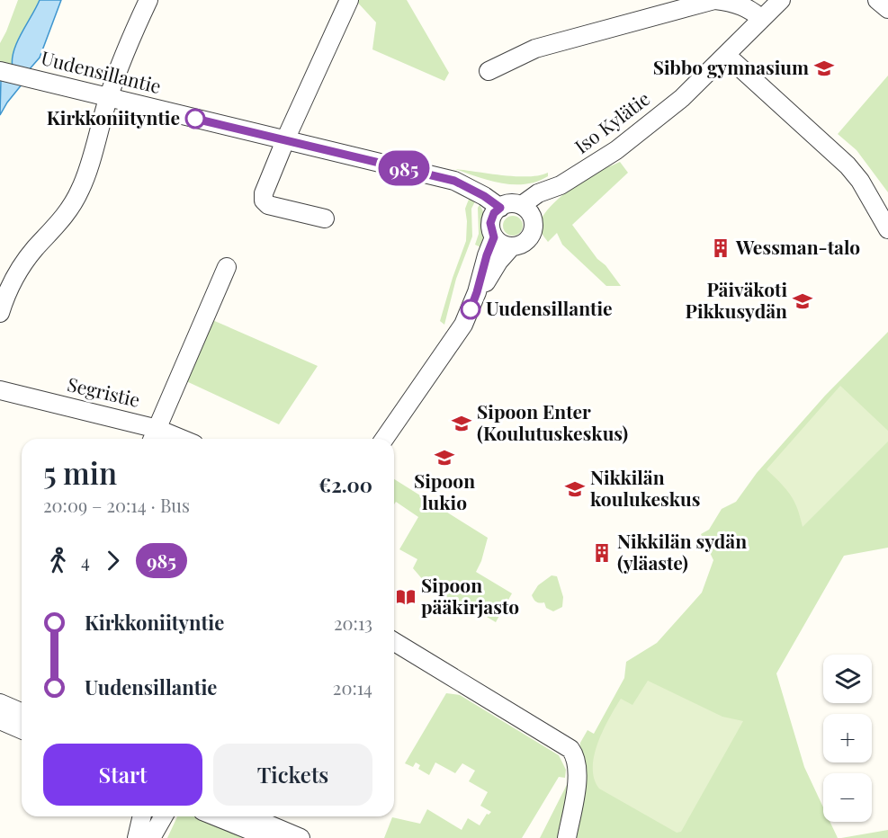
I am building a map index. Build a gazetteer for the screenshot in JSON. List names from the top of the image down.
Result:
{
  "streets": {
    "street": ["Uudensillantie", "Iso Kylätie", "Segristie"]
  },
  "crossings": [
    ["Uudensillantie", "Iso Kylätie"]
  ],
  "places": {
    "school or university": [
      "Sibbo gymnasium",
      "Päiväkoti Pikkusydän",
      "Sipoon Enter (Koulutuskeskus)",
      "Sipoon lukio",
      "Nikkilän koulukeskus"
    ],
    "other": ["Kirkkoniityntie", "Uudensillantie"],
    "building": ["Wessman-talo", "Nikkilän sydän (yläaste)"],
    "library": ["Sipoon pääkirjasto"]
  },
  "lines": ["bus line 985"],
  "page": {
    "on_map": "985",
    "heading": ["5 min", "20:09 – 20:14 · Bus", "€2.00"],
    "legs": ["4", "985"],
    "list": [
      {
        "name": "Kirkkoniityntie",
        "value": "20:13"
      },
      {
        "name": "Uudensillantie",
        "value": "20:14"
      }
    ],
    "map_buttons": ["+", "−"],
    "buttons": ["Start", "Tickets"]
  }
}
